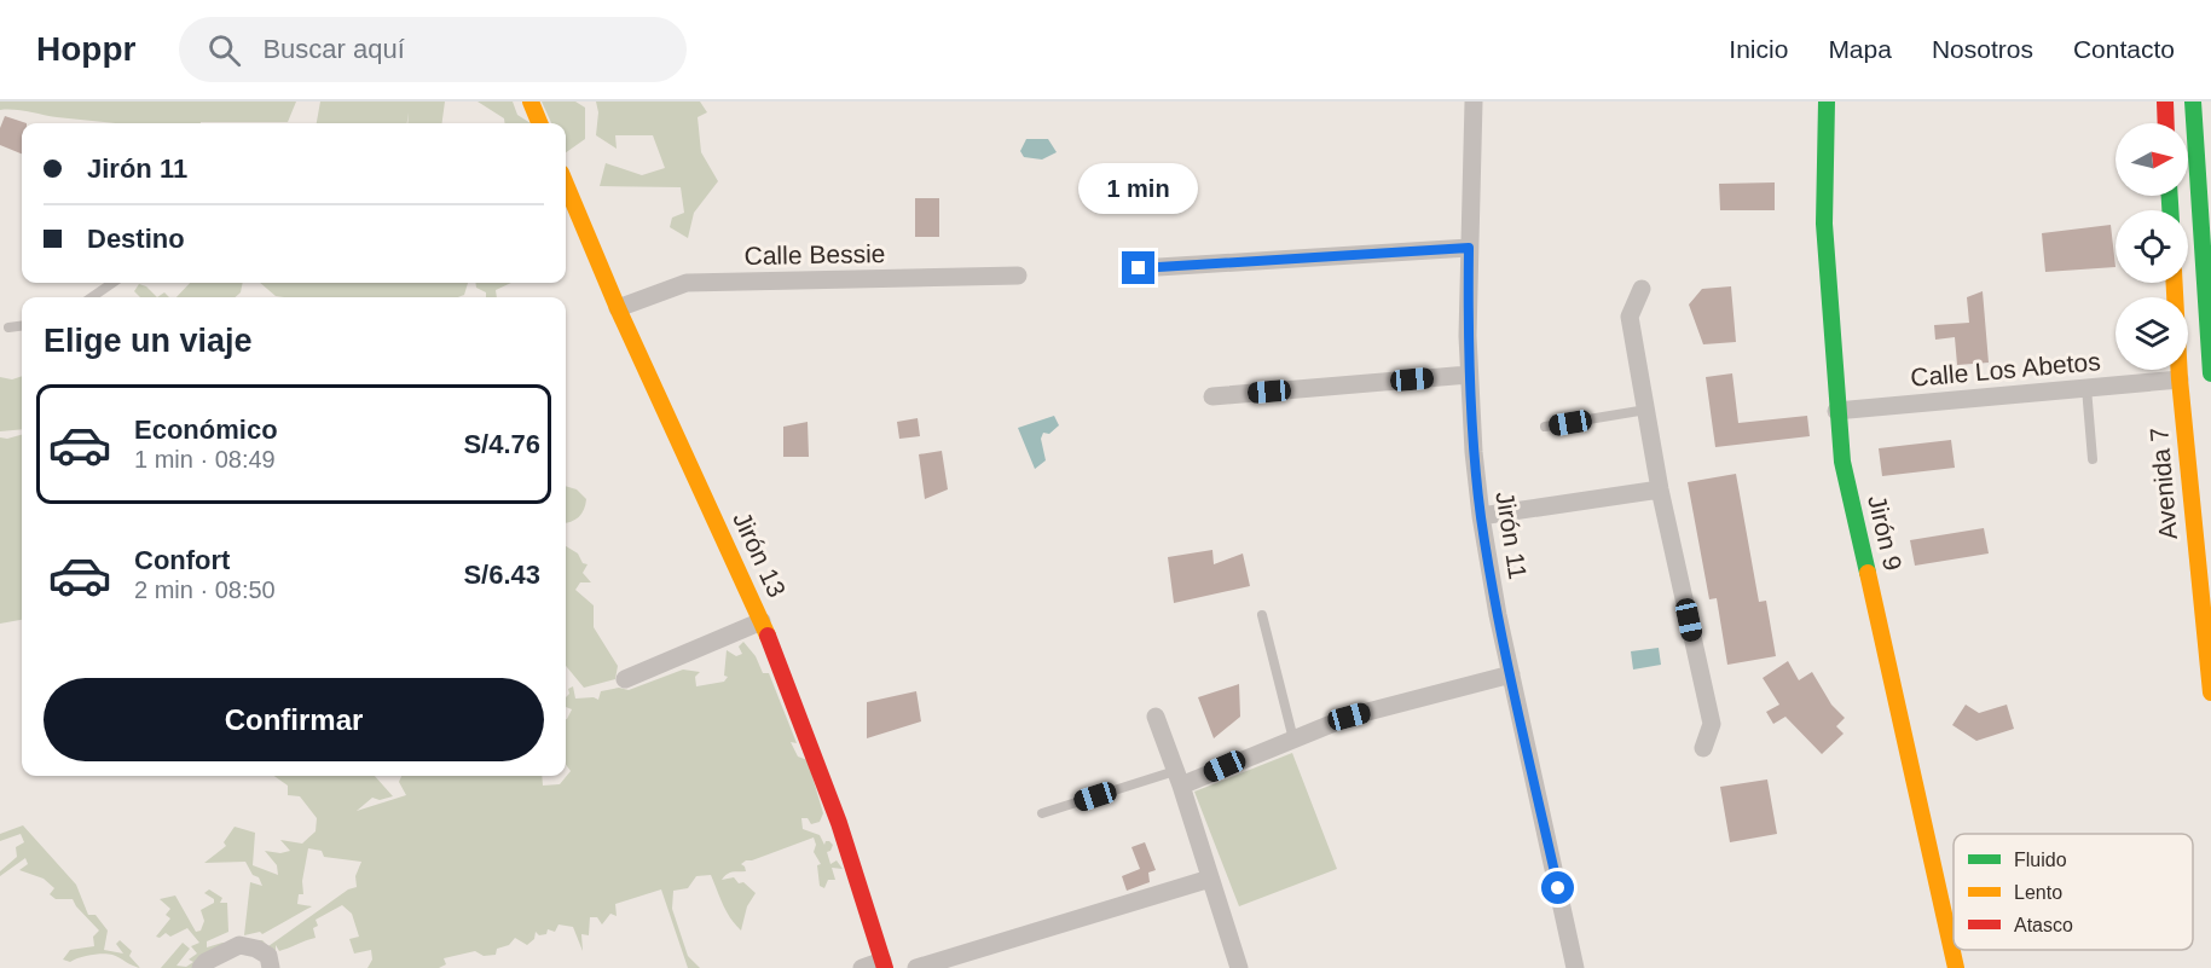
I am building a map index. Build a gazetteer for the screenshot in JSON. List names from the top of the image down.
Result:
{
  "streets": {
    "street": [
      "Calle Bessie",
      "Calle Los Abetos",
      "Avenida 7",
      "Jirón 9",
      "Jirón 11",
      "Jirón 13"
    ]
  },
  "crossings": [
    ["Calle Bessie", "Jirón 13"],
    ["Calle Los Abetos", "Avenida 7"],
    ["Calle Los Abetos", "Jirón 9"]
  ],
  "legend": ["Fluido", "Lento", "Atasco"],
  "north": "right",
  "page": {
    "header": "Hoppr",
    "search": "Buscar aquí",
    "nav": [
      "Inicio",
      "Mapa",
      "Nosotros",
      "Contacto"
    ],
    "banner": ["Jirón 11", "Destino"],
    "bubble": "1 min",
    "heading": "Elige un viaje",
    "list": [
      {
        "name": "Económico",
        "note": "1 min · 08:49",
        "value": "S/4.76"
      },
      {
        "name": "Confort",
        "note": "2 min · 08:50",
        "value": "S/6.43"
      }
    ],
    "buttons": "Confirmar"
  }
}
